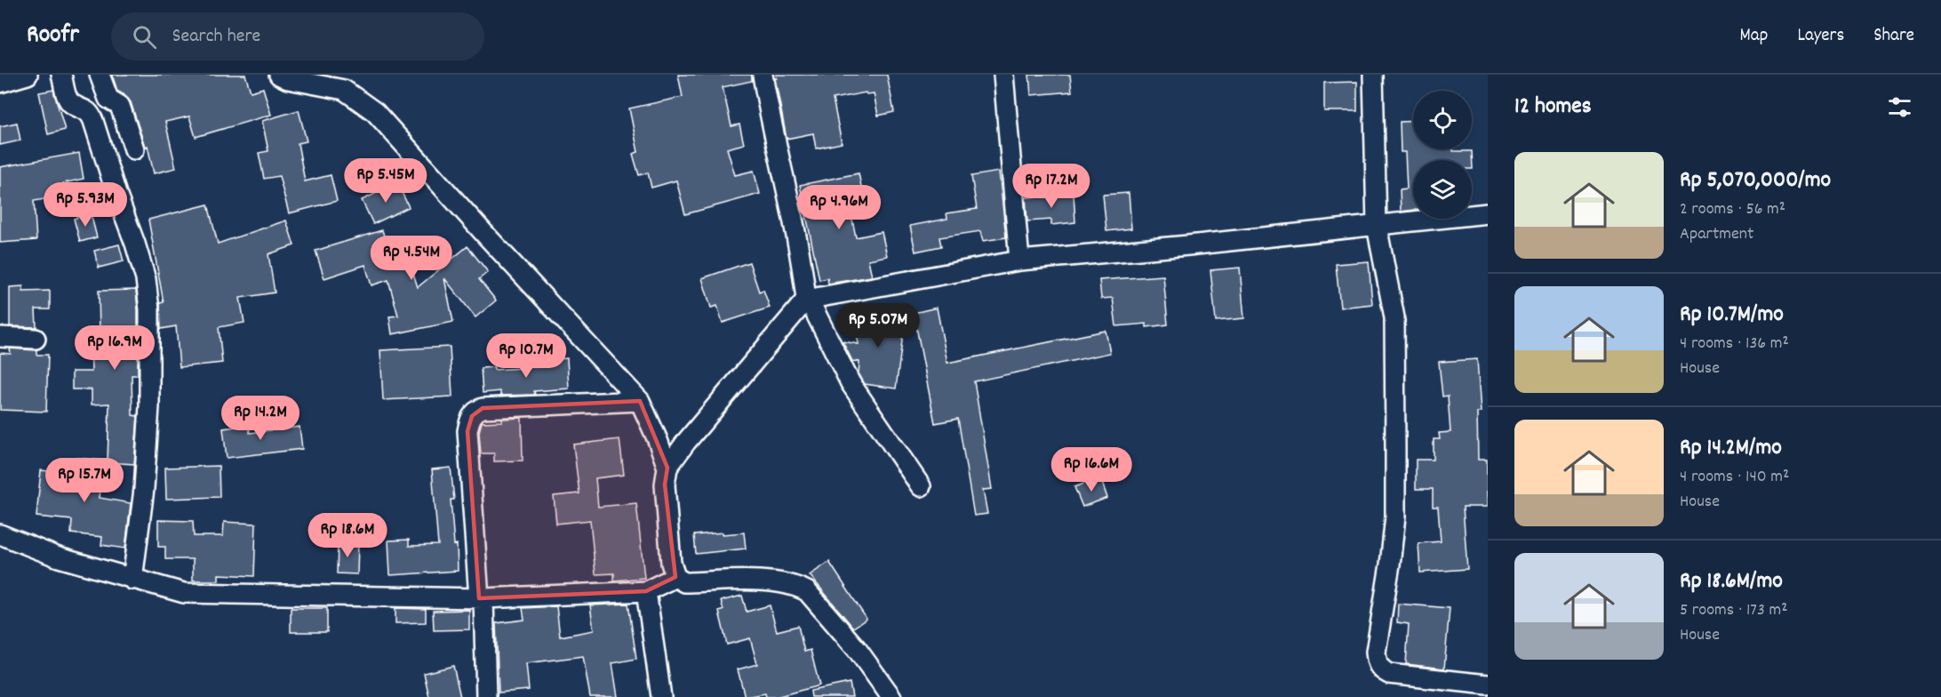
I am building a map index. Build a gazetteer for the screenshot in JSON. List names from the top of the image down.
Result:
{
  "page": {
    "header": "Roofr",
    "search": "Search here",
    "nav": ["Map", "Layers", "Share"],
    "heading": "12 homes",
    "list": [
      {
        "name": "Rp 5,070,000/mo",
        "note": "2 rooms · 56 m² · Apartment"
      },
      {
        "name": "Rp 10.7M/mo",
        "note": "4 rooms · 136 m² · House"
      },
      {
        "name": "Rp 14.2M/mo",
        "note": "4 rooms · 140 m² · House"
      },
      {
        "name": "Rp 18.6M/mo",
        "note": "5 rooms · 173 m² · House"
      }
    ],
    "price": [
      "Rp 5.45M",
      "Rp 17.2M",
      "Rp 5.93M",
      "Rp 4.96M",
      "Rp 4.54M",
      "Rp 5.07M",
      "Rp 16.9M",
      "Rp 10.7M",
      "Rp 14.2M",
      "Rp 16.6M",
      "Rp 15.7M",
      "Rp 18.6M"
    ]
  }
}
